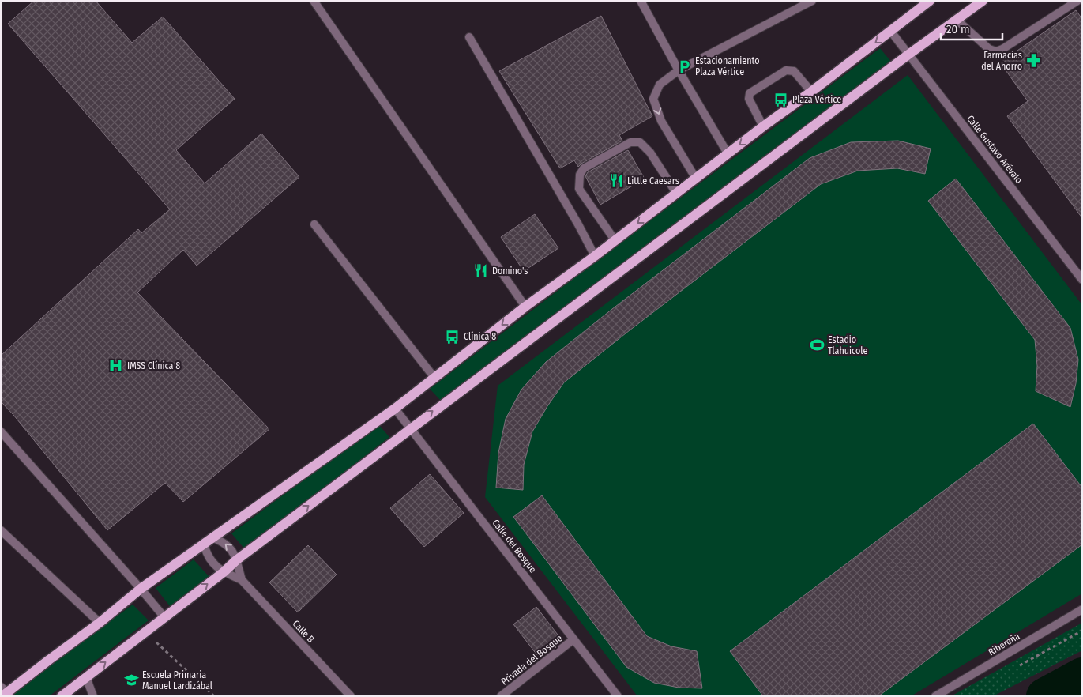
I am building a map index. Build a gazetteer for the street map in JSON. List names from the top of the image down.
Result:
{
  "streets": {
    "street": [
      "Calle Gustavo Arévalo",
      "Calle del Bosque",
      "Calle B",
      "Ribereña",
      "Privada del Bosque"
    ]
  },
  "crossings": [
    ["Calle del Bosque", "Privada del Bosque"]
  ],
  "places": {
    "pharmacy": ["Farmacias del Ahorro"],
    "parking": ["Estacionamiento Plaza Vértice"],
    "bus stop": ["Plaza Vértice", "Clínica 8"],
    "restaurant": ["Little Caesars", "Domino's"],
    "sports": ["Estadio Tlahuicole"],
    "hospital": ["IMSS Clínica 8"],
    "school or university": ["Escuela Primaria Manuel Lardizábal"]
  },
  "scale_bar": "20 m"
}
